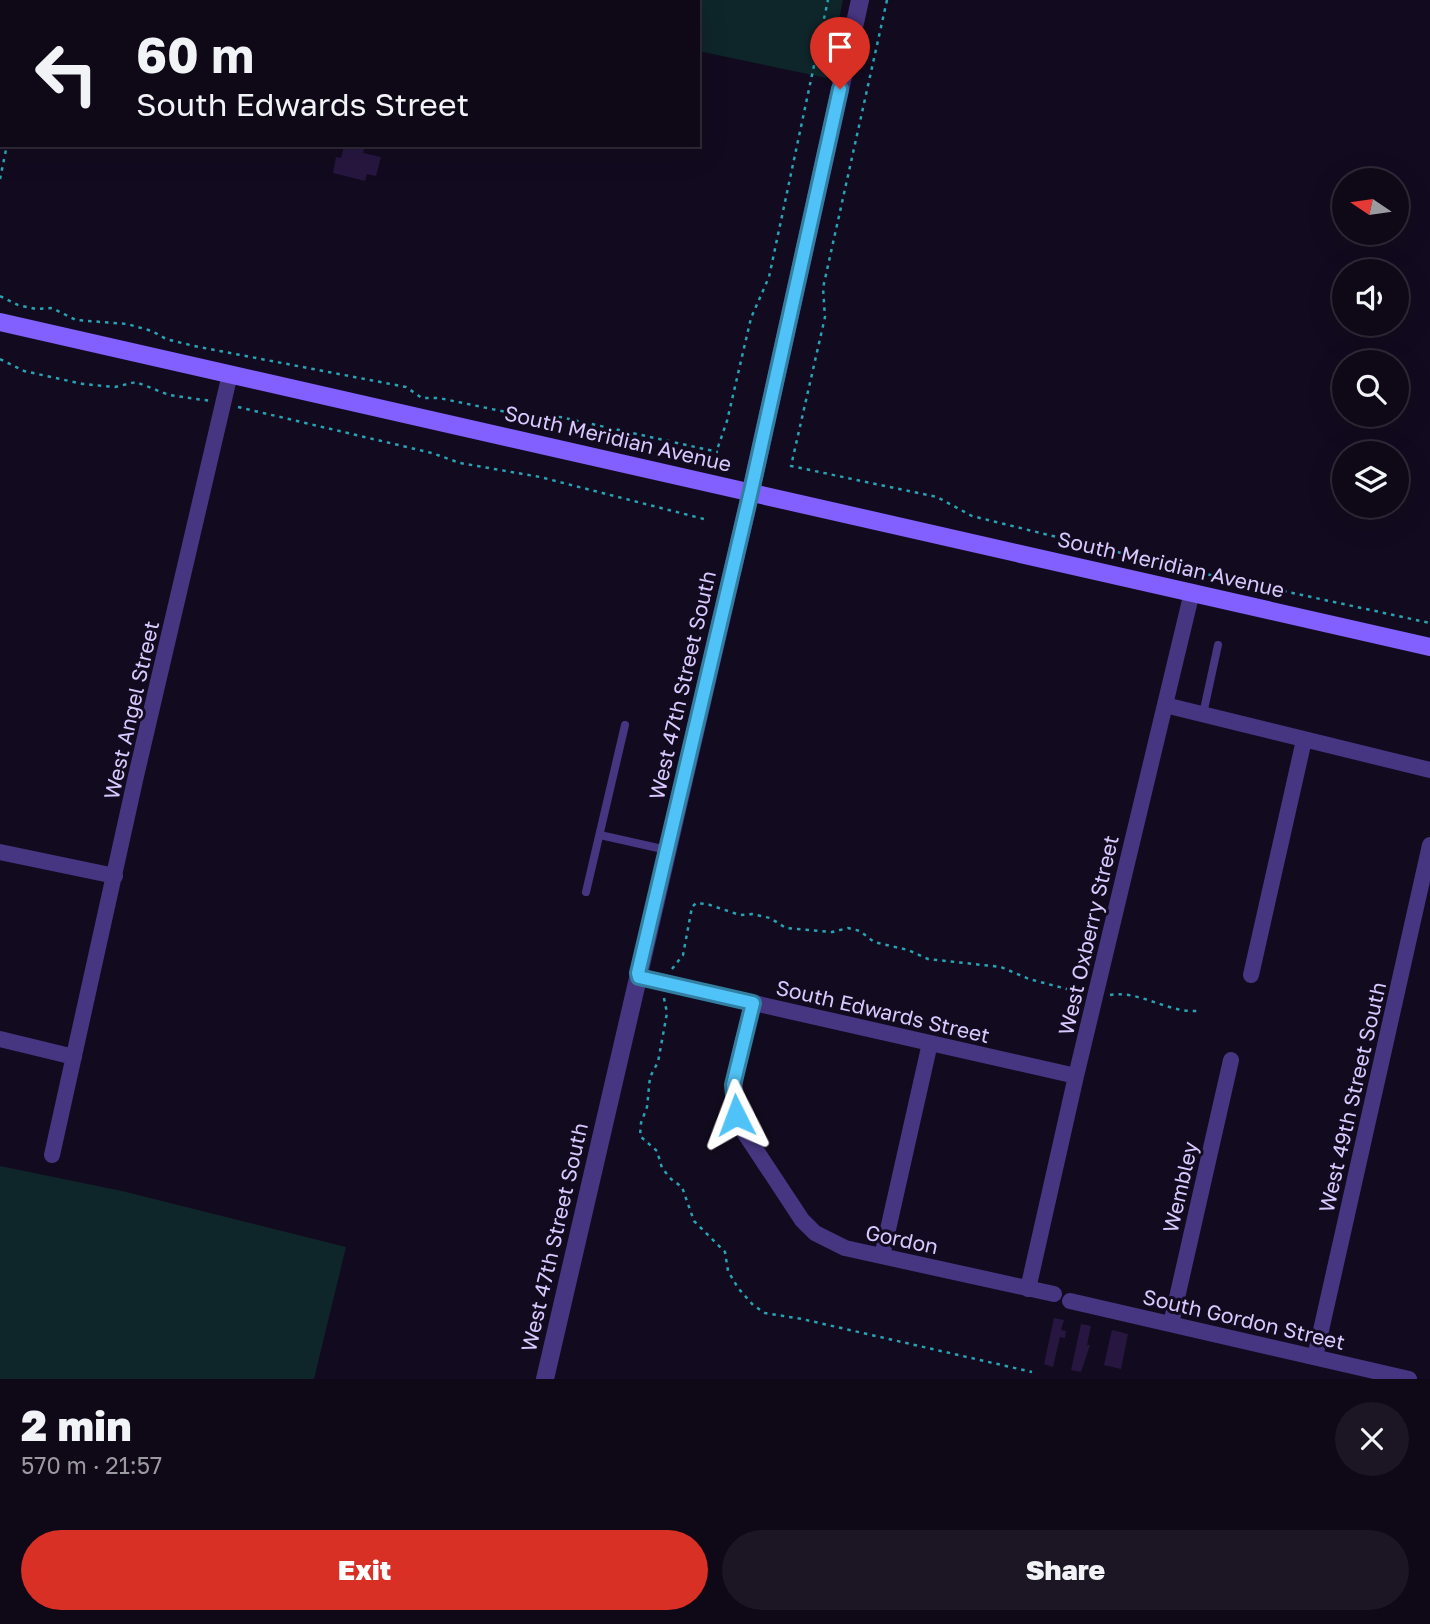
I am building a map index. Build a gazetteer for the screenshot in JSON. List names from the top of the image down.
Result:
{
  "streets": {
    "main road": ["South Meridian Avenue"],
    "street": [
      "West 47th Street South",
      "West Angel Street",
      "West Oxberry Street",
      "South Edwards Street",
      "West 49th Street South",
      "Wembley",
      "Gordon",
      "South Gordon Street"
    ]
  },
  "crossings": [
    ["South Meridian Avenue", "West 47th Street South"],
    ["South Meridian Avenue", "West Angel Street"],
    ["South Meridian Avenue", "West Oxberry Street"],
    ["West 47th Street South", "South Edwards Street"],
    ["West Oxberry Street", "South Edwards Street"],
    ["West Oxberry Street", "Gordon"],
    ["South Edwards Street", "Gordon"],
    ["West 49th Street South", "South Gordon Street"],
    ["Wembley", "South Gordon Street"]
  ],
  "north": "left",
  "page": {
    "turn": ["60 m", "South Edwards Street"],
    "heading": ["2 min", "570 m · 21:57"],
    "buttons": ["Exit", "Share"]
  }
}
